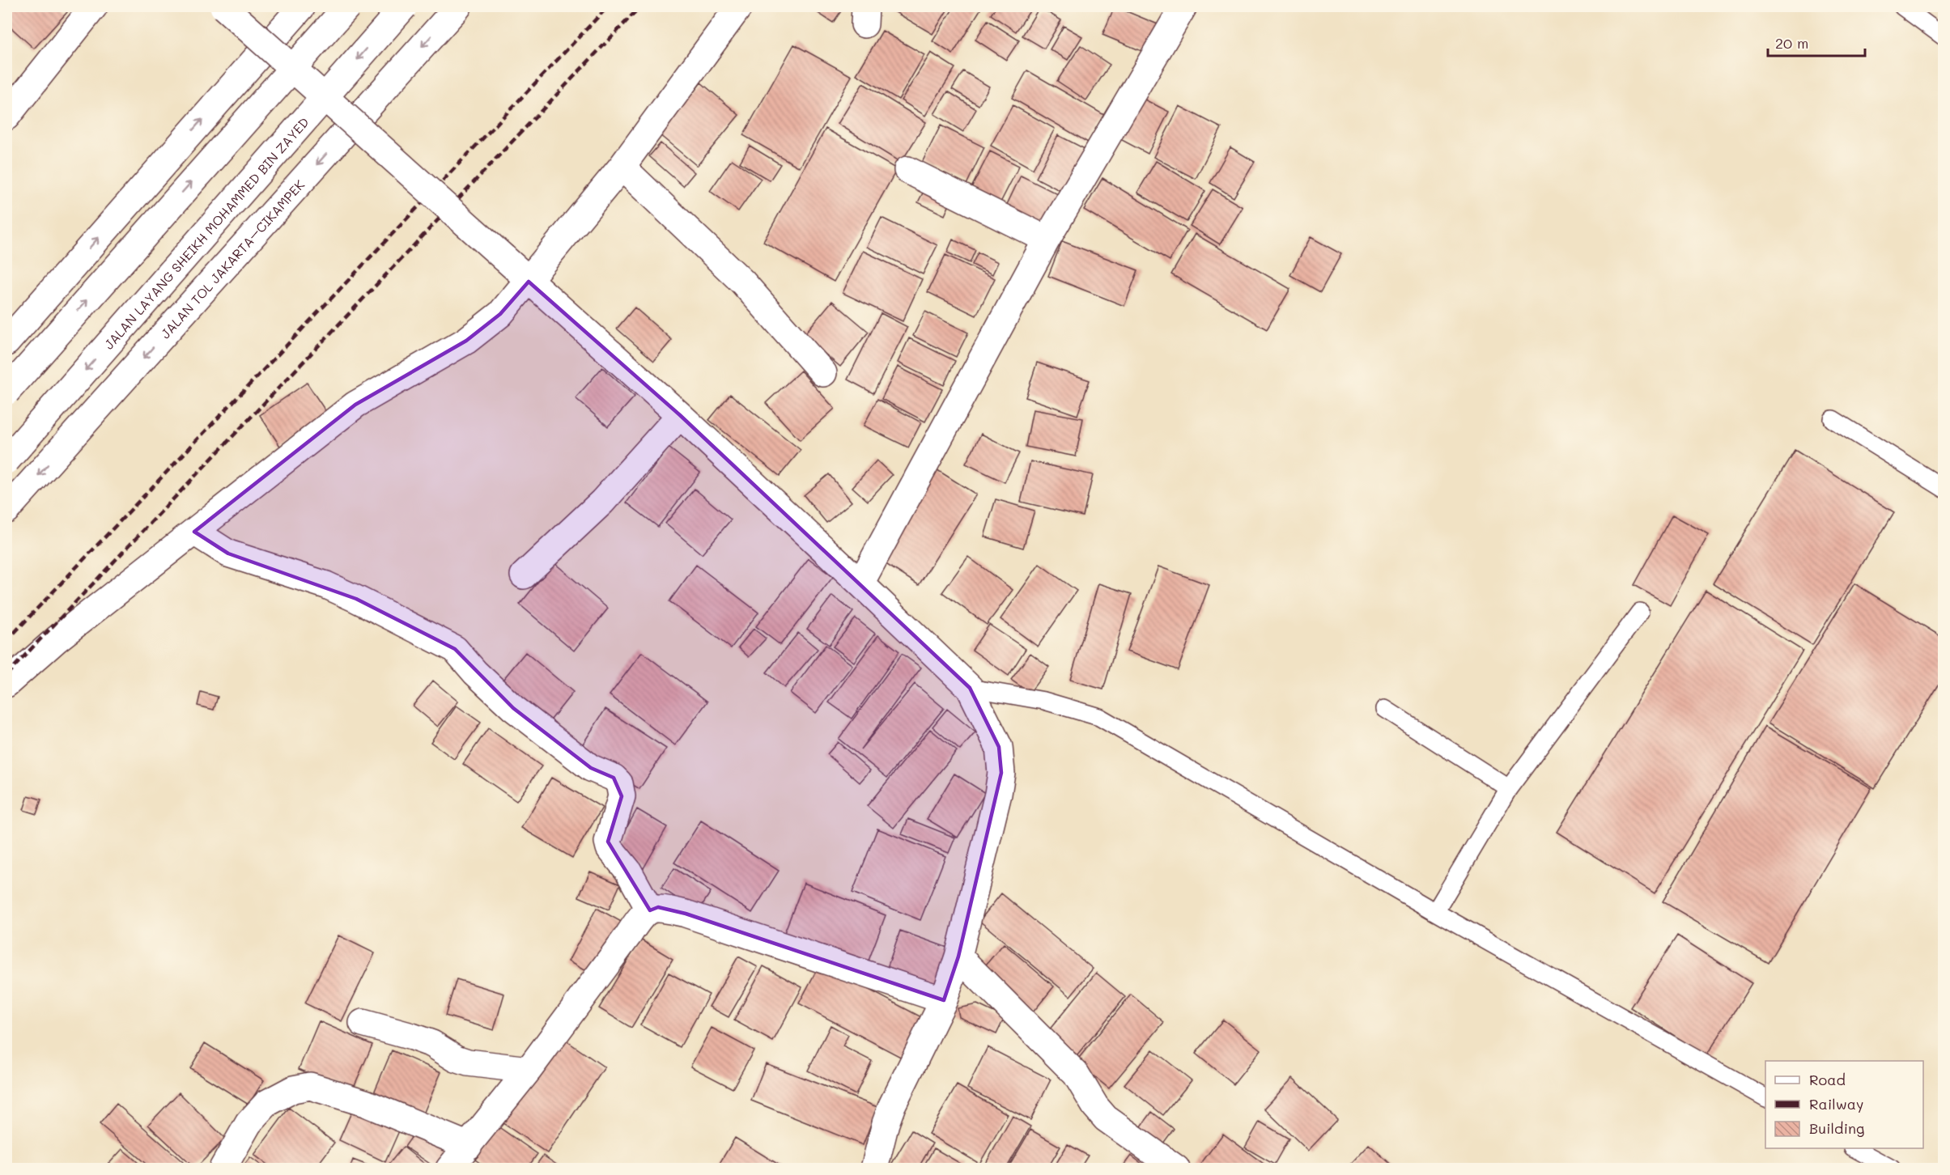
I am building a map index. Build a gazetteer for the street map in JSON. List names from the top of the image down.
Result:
{
  "streets": {
    "main road": ["JALAN LAYANG SHEIKH MOHAMMED BIN ZAYED", "JALAN TOL JAKARTA–CIKAMPEK"]
  },
  "legend": ["Road", "Railway", "Building"],
  "scale_bar": "20 m"
}
